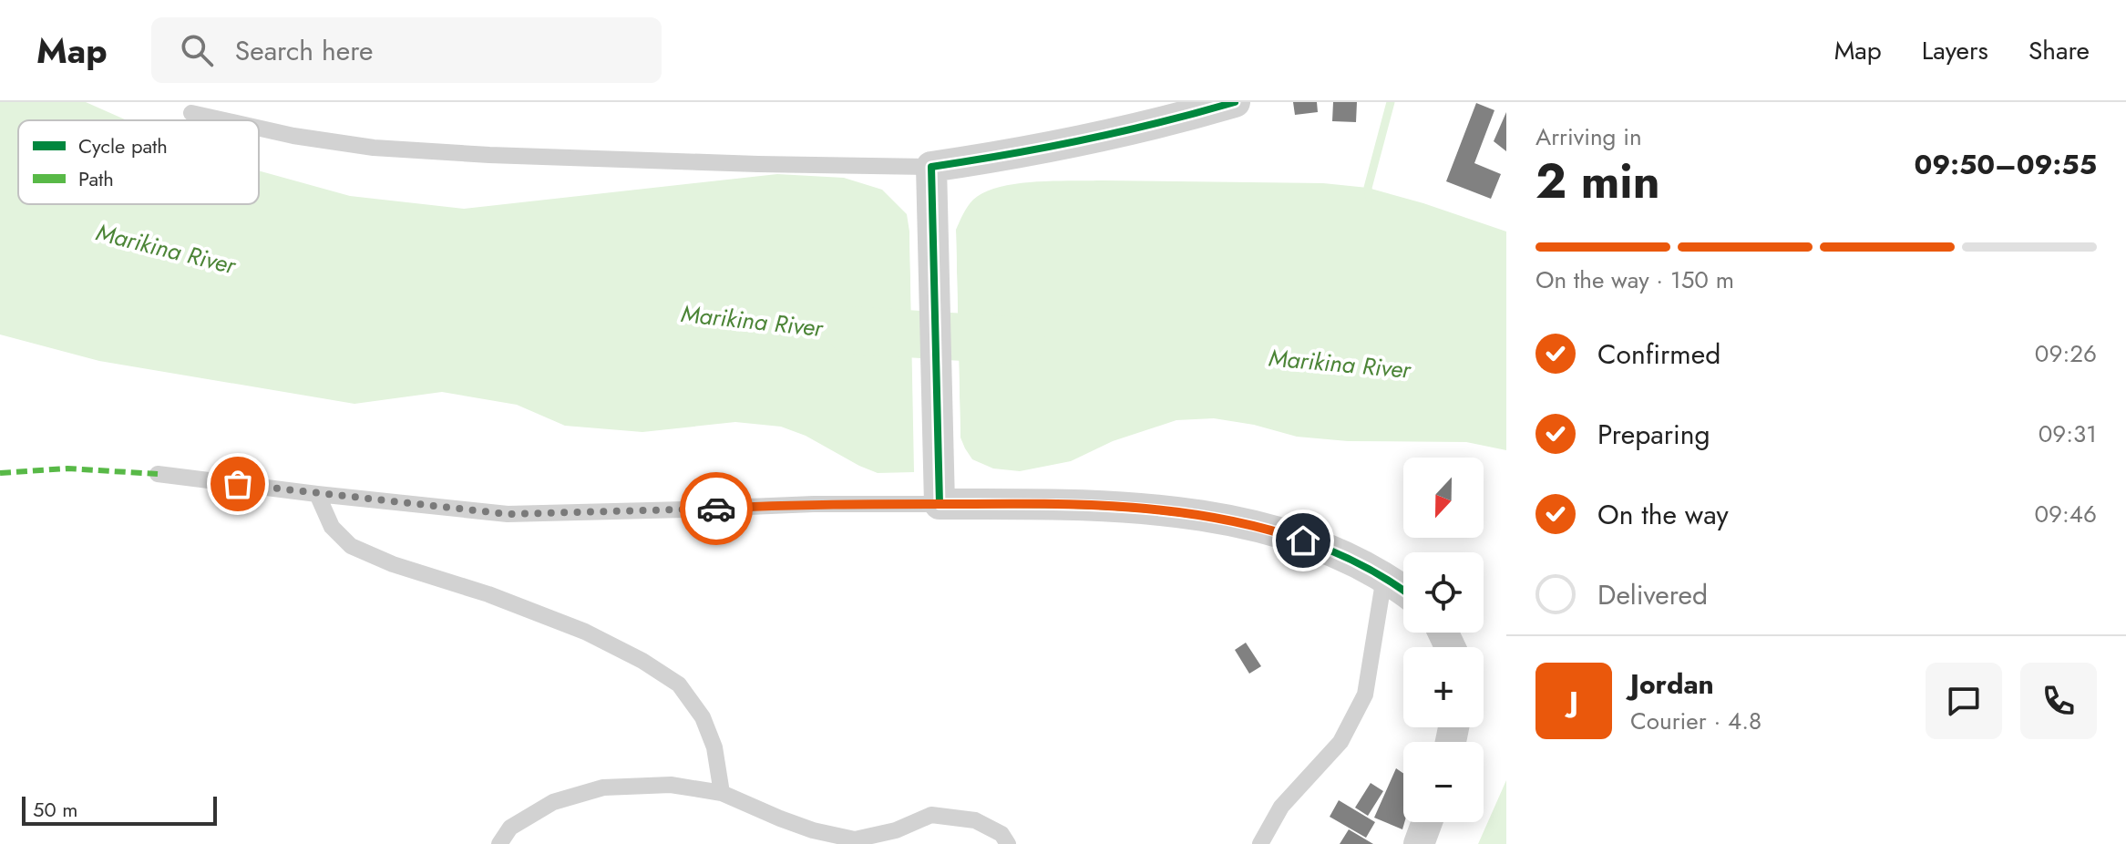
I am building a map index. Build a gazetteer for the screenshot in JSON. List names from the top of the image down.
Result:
{
  "water": ["Marikina River"],
  "legend": ["Cycle path", "Path"],
  "scale_bar": "50 m",
  "north": "bottom",
  "page": {
    "header": "Map",
    "search": "Search here",
    "nav": ["Map", "Layers", "Share"],
    "heading": ["2 min", "Arriving in", "09:50–09:55"],
    "panel": ["Jordan", "Courier · 4.8"],
    "bar": "On the way · 150 m",
    "list": [
      ["Confirmed", "09:26"],
      ["Preparing", "09:31"],
      ["On the way", "09:46"],
      "Delivered"
    ],
    "map_buttons": ["+", "−"],
    "round": "J",
    "scale": "50 m"
  }
}
